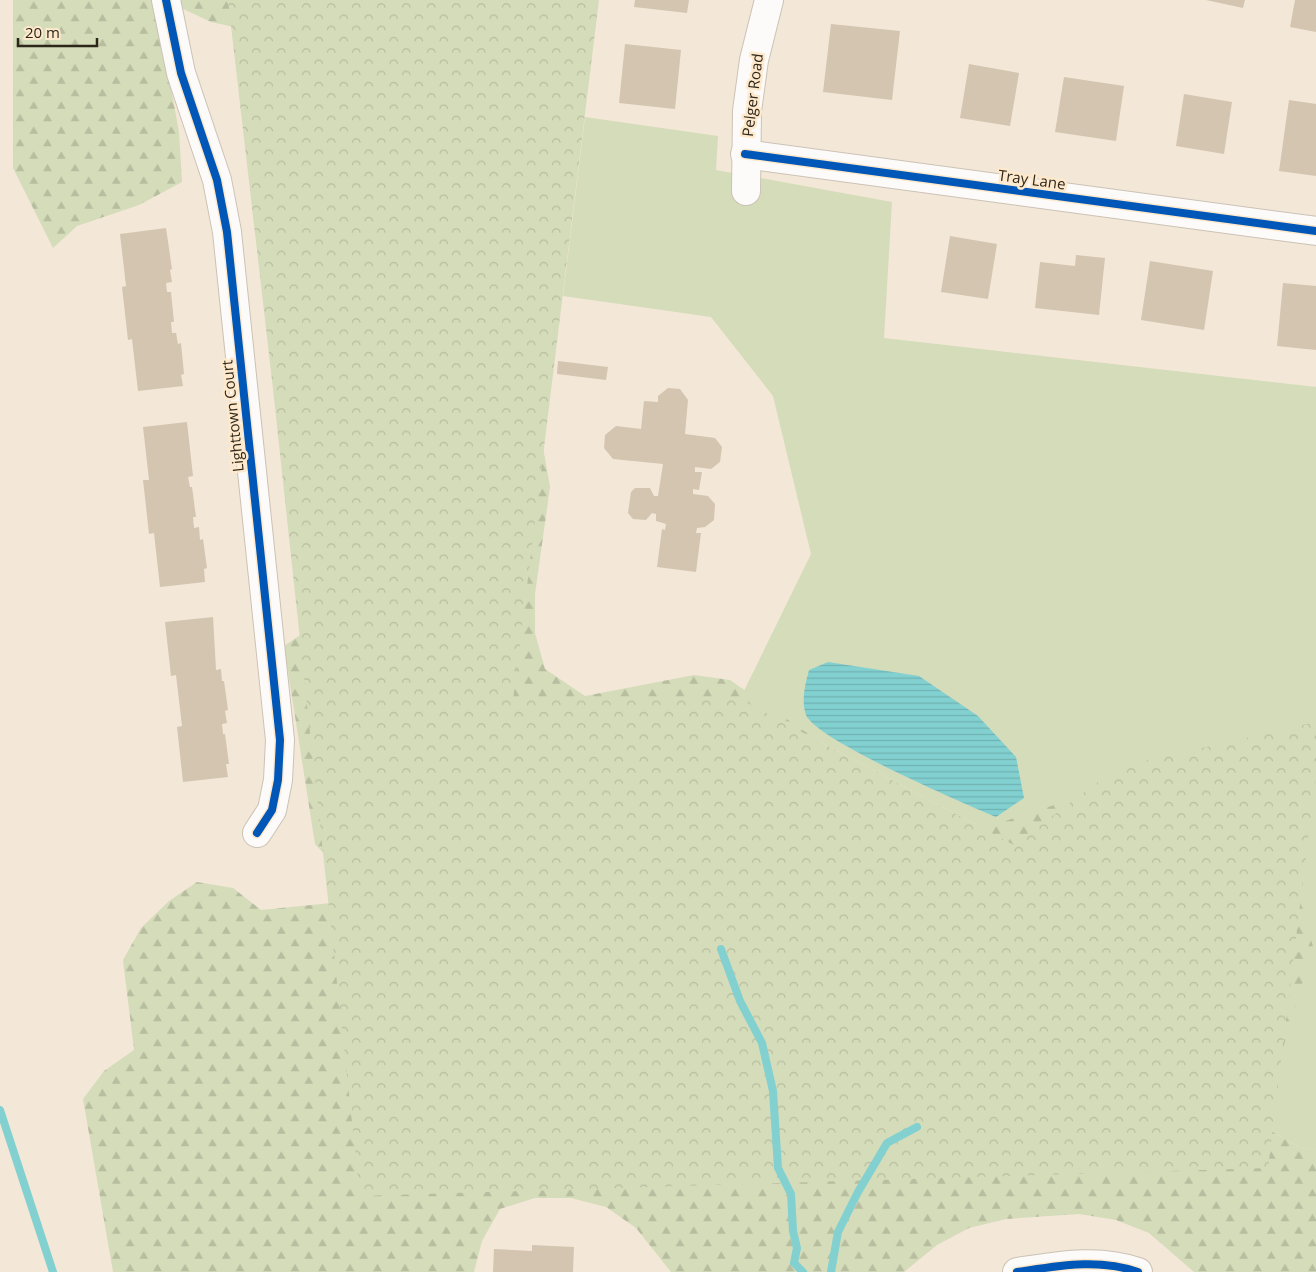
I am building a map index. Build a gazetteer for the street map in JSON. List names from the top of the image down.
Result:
{
  "streets": {
    "street": ["Pelger Road", "Tray Lane", "Lighttown Court"]
  },
  "crossings": [
    ["Pelger Road", "Tray Lane"]
  ],
  "scale_bar": "20 m"
}
